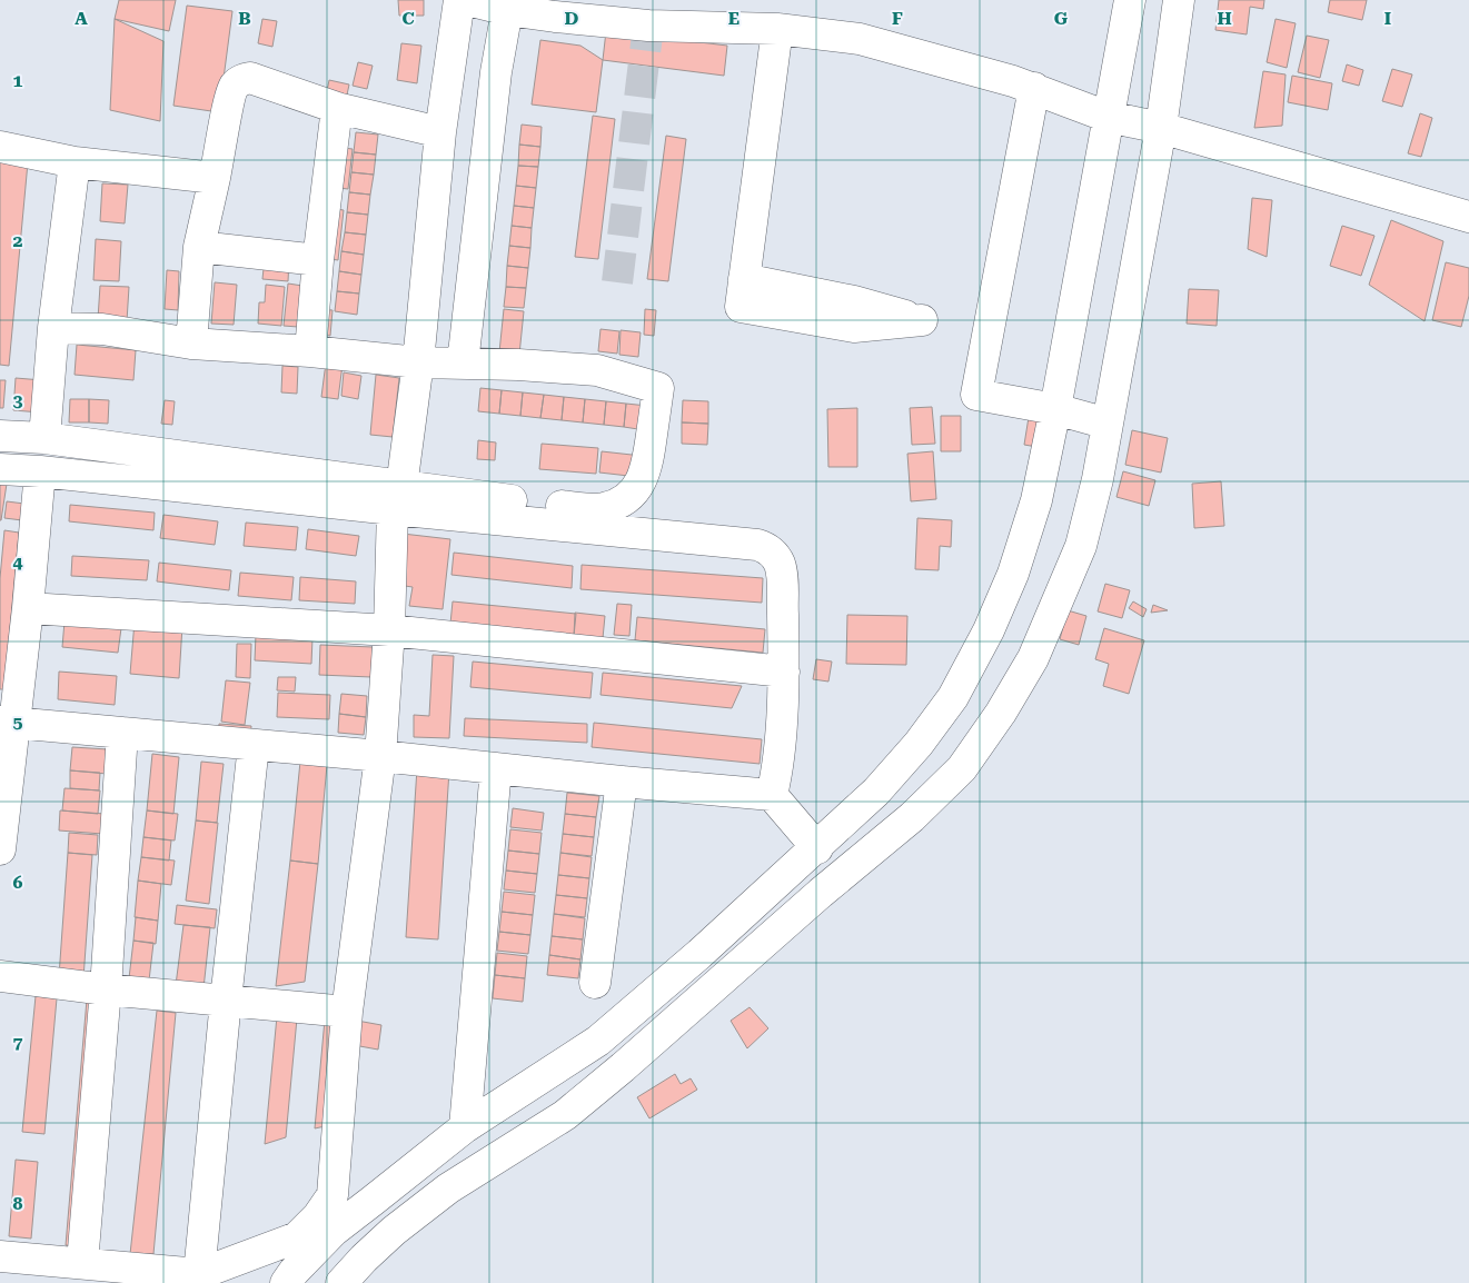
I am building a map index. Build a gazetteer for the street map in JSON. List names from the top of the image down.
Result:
{
  "grid": {
    "columns": [
      "A",
      "B",
      "C",
      "D",
      "E",
      "F",
      "G",
      "H",
      "I"
    ],
    "rows": [
      "1",
      "2",
      "3",
      "4",
      "5",
      "6",
      "7",
      "8"
    ]
  }
}
